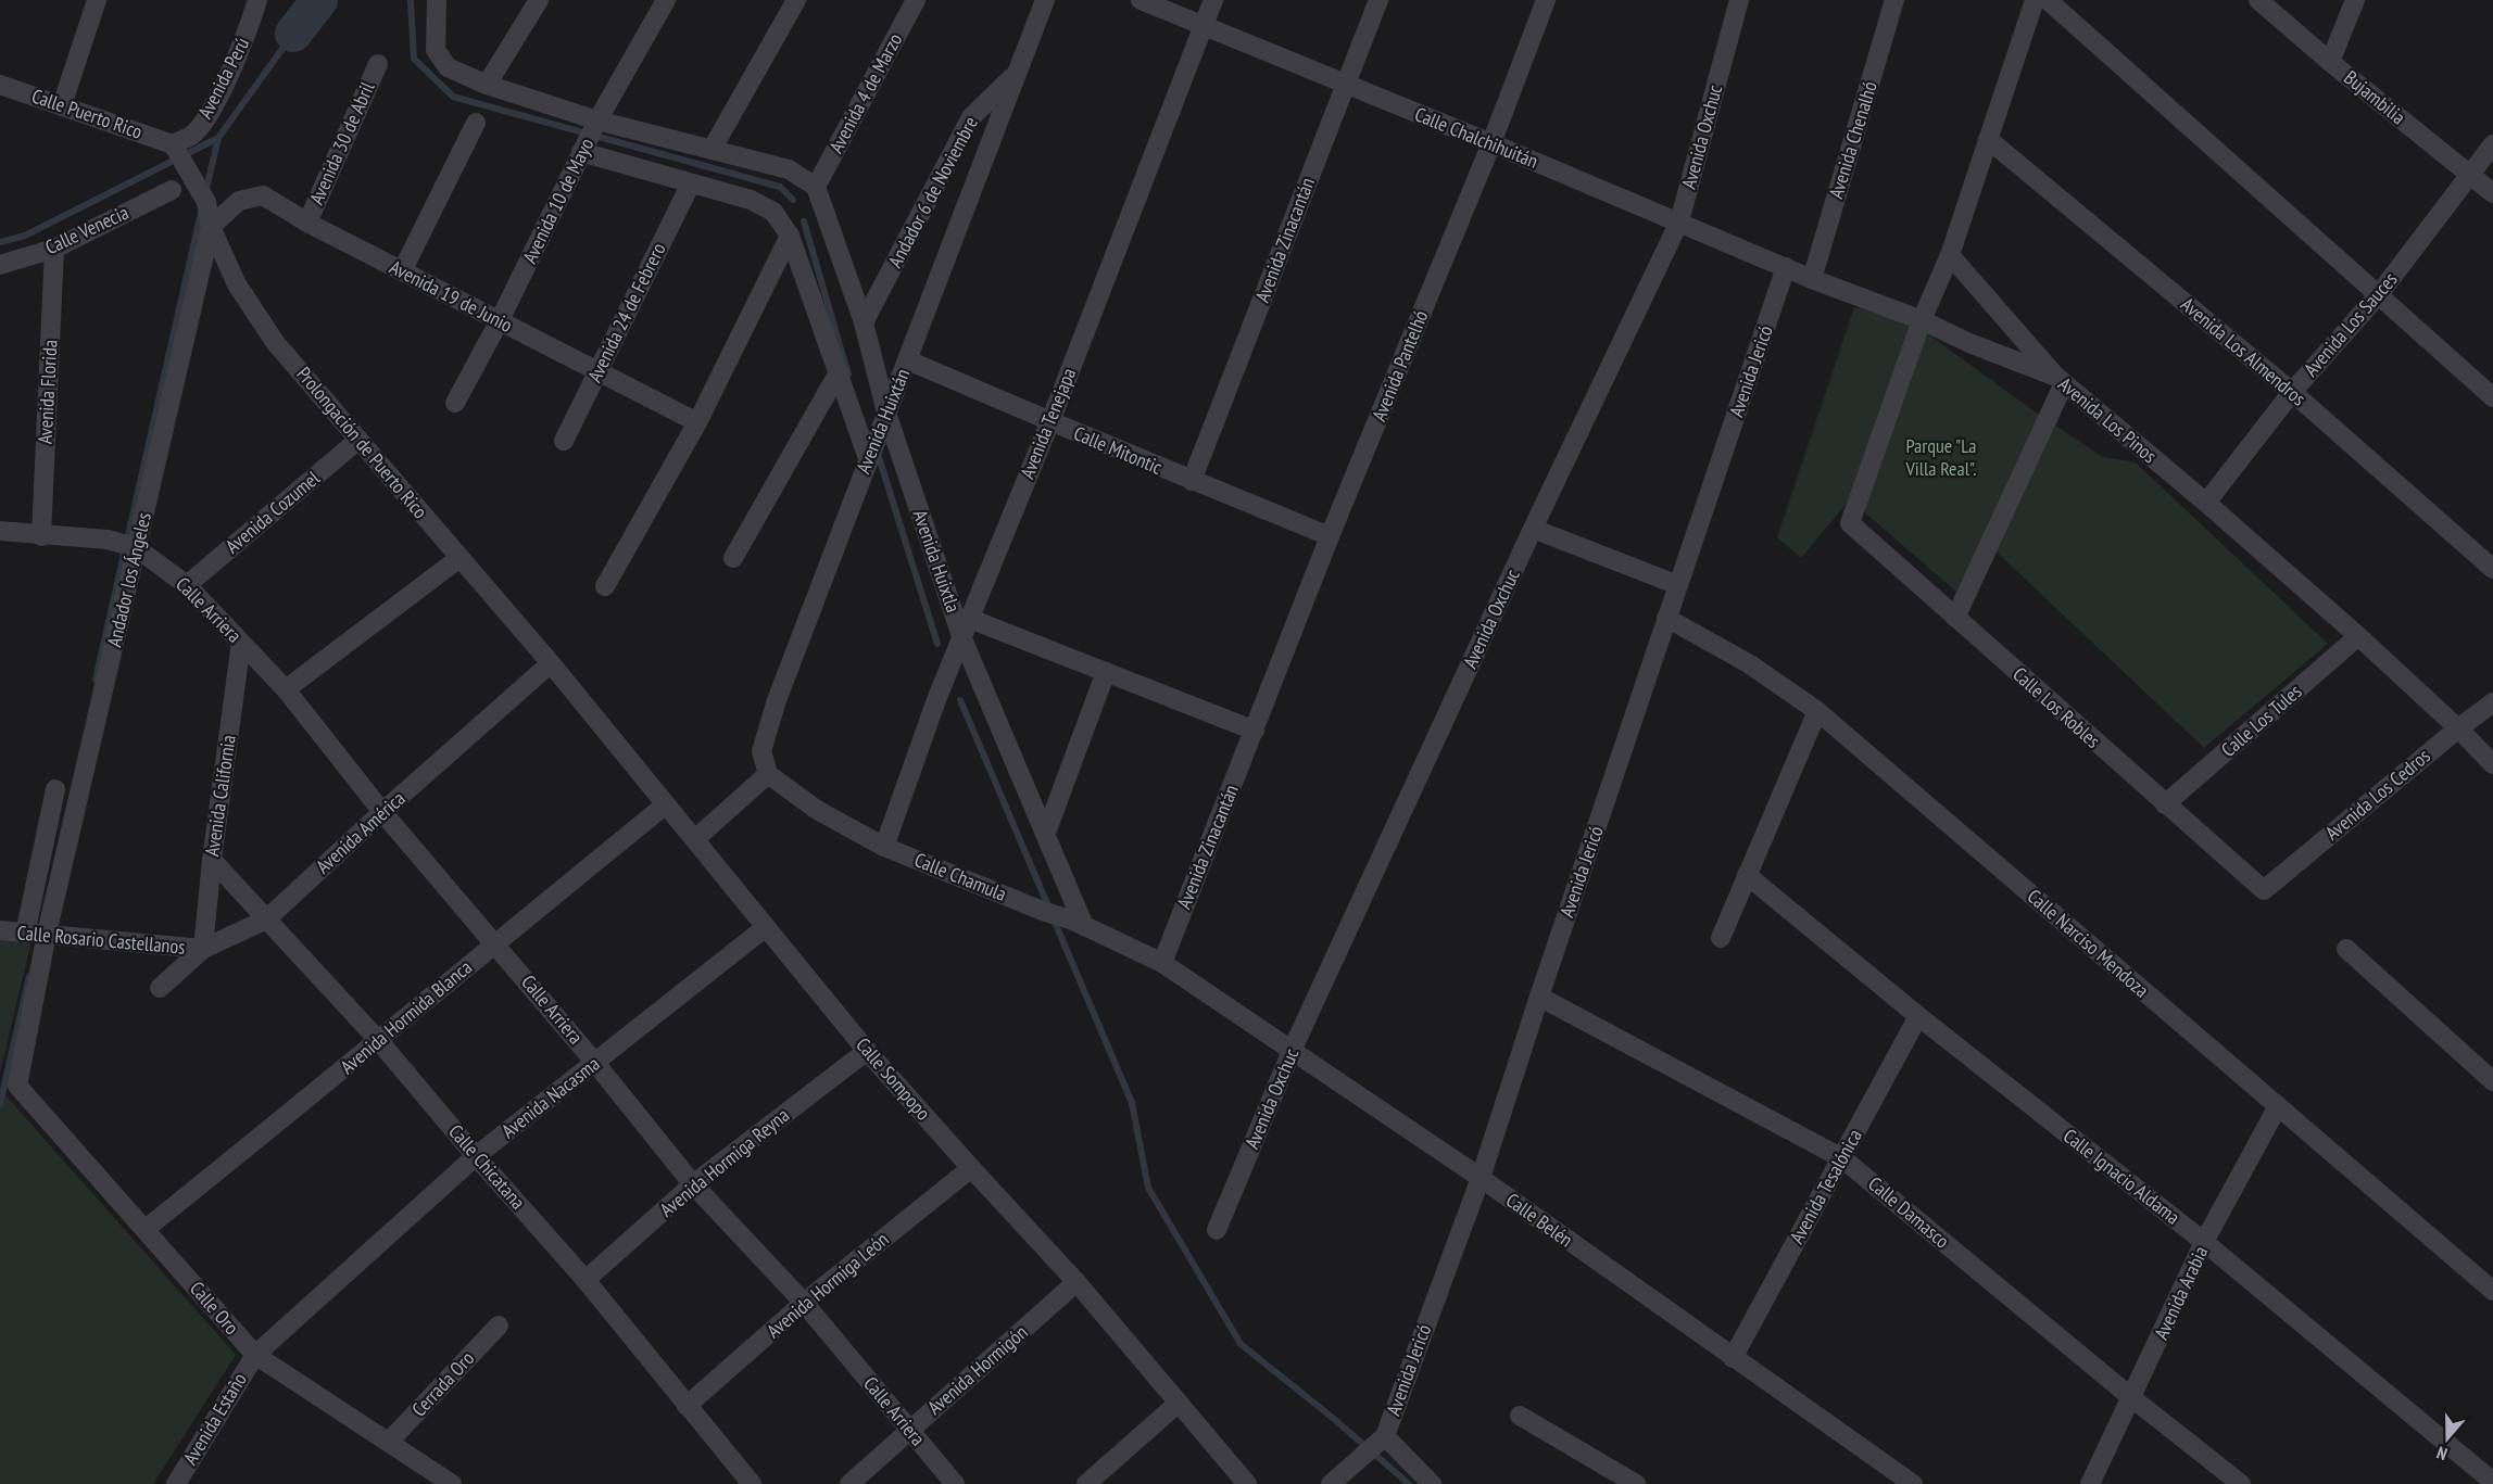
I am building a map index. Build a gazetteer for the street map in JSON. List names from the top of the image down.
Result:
{
  "streets": {
    "street": [
      "Avenida Perú",
      "Avenida 4 de Marzo",
      "Bujambilia",
      "Calle Puerto Rico",
      "Avenida Oxchuc",
      "Calle Chalchihuitán",
      "Avenida Chenalhó",
      "Avenida 30 de Abril",
      "Andador 6 de Noviembre",
      "Avenida 10 de Mayo",
      "Calle Venecia",
      "Avenida Zinacantán",
      "Avenida 19 de Junio",
      "Avenida 24 de Febrero",
      "Avenida Los Sauces",
      "Avenida Los Almendros",
      "Avenida Pantelhó",
      "Avenida Jericó",
      "Avenida Florida",
      "Avenida Los Pinos",
      "Avenida Huixtán",
      "Avenida Tenejapa",
      "Prolongación de Puerto Rico",
      "Calle Mitontic",
      "Avenida Cozumel",
      "Avenida Huixtla",
      "Andador los Ángeles",
      "Calle Arriera",
      "Calle Los Robles",
      "Calle Los Tules",
      "Avenida Los Cedros",
      "Avenida California",
      "Avenida América",
      "Calle Chamula",
      "Calle Rosario Castellanos",
      "Calle Narciso Mendoza",
      "Avenida Hormida Blanca",
      "Calle Sompopo",
      "Avenida Nacasma",
      "Avenida Hormiga Reyna",
      "Calle Chicatana",
      "Calle Ignacio Aldama",
      "Avenida Tesalónica",
      "Calle Damasco",
      "Calle Belén",
      "Avenida Hormiga León",
      "Avenida Arabia",
      "Calle Oro",
      "Avenida Hormigón",
      "Cerrada Oro",
      "Avenida Estaño"
    ]
  },
  "crossings": [
    ["Avenida Perú", "Calle Puerto Rico"],
    ["Avenida Perú", "Prolongación de Puerto Rico"],
    ["Avenida 4 de Marzo", "Avenida Huixtla"],
    ["Bujambilia", "Avenida Los Sauces"],
    ["Calle Puerto Rico", "Prolongación de Puerto Rico"],
    ["Avenida Oxchuc", "Calle Chalchihuitán"],
    ["Avenida Oxchuc", "Calle Belén"],
    ["Calle Chalchihuitán", "Avenida Chenalhó"],
    ["Calle Chalchihuitán", "Avenida Zinacantán"],
    ["Calle Chalchihuitán", "Avenida Pantelhó"],
    ["Calle Chalchihuitán", "Avenida Jericó"],
    ["Calle Chalchihuitán", "Avenida Los Pinos"],
    ["Calle Chalchihuitán", "Avenida Tenejapa"],
    ["Avenida Chenalhó", "Avenida Los Pinos"],
    ["Avenida 30 de Abril", "Avenida 19 de Junio"],
    ["Andador 6 de Noviembre", "Avenida Huixtán"],
    ["Andador 6 de Noviembre", "Avenida Huixtla"],
    ["Avenida 10 de Mayo", "Avenida 19 de Junio"],
    ["Calle Venecia", "Avenida Florida"],
    ["Avenida Zinacantán", "Avenida Pantelhó"],
    ["Avenida Zinacantán", "Calle Mitontic"],
    ["Avenida Zinacantán", "Calle Chamula"],
    ["Avenida Zinacantán", "Calle Belén"],
    ["Avenida 19 de Junio", "Avenida 24 de Febrero"],
    ["Avenida 19 de Junio", "Prolongación de Puerto Rico"],
    ["Avenida 19 de Junio", "Andador los Ángeles"],
    ["Avenida Los Sauces", "Avenida Los Almendros"],
    ["Avenida Los Sauces", "Avenida Los Pinos"],
    ["Avenida Pantelhó", "Calle Mitontic"],
    ["Avenida Jericó", "Calle Narciso Mendoza"],
    ["Avenida Jericó", "Calle Damasco"],
    ["Avenida Jericó", "Calle Belén"],
    ["Avenida Los Pinos", "Calle Los Robles"],
    ["Avenida Los Pinos", "Calle Los Tules"],
    ["Avenida Los Pinos", "Avenida Los Cedros"],
    ["Avenida Huixtán", "Calle Mitontic"],
    ["Avenida Huixtán", "Avenida Huixtla"],
    ["Avenida Huixtán", "Calle Chamula"],
    ["Avenida Tenejapa", "Calle Mitontic"],
    ["Avenida Tenejapa", "Avenida Huixtla"],
    ["Avenida Tenejapa", "Calle Chamula"],
    ["Prolongación de Puerto Rico", "Avenida Cozumel"],
    ["Prolongación de Puerto Rico", "Andador los Ángeles"],
    ["Prolongación de Puerto Rico", "Avenida América"],
    ["Prolongación de Puerto Rico", "Calle Sompopo"],
    ["Avenida Cozumel", "Calle Arriera"],
    ["Avenida Huixtla", "Calle Chamula"],
    ["Andador los Ángeles", "Calle Arriera"],
    ["Andador los Ángeles", "Calle Rosario Castellanos"],
    ["Andador los Ángeles", "Calle Oro"],
    ["Calle Arriera", "Avenida California"],
    ["Calle Arriera", "Avenida América"],
    ["Calle Arriera", "Avenida Hormida Blanca"],
    ["Calle Arriera", "Avenida Nacasma"],
    ["Calle Arriera", "Avenida Hormiga Reyna"],
    ["Calle Arriera", "Avenida Hormiga León"],
    ["Calle Arriera", "Avenida Hormigón"],
    ["Calle Los Robles", "Calle Los Tules"],
    ["Calle Los Robles", "Avenida Los Cedros"],
    ["Avenida California", "Avenida América"],
    ["Avenida California", "Calle Rosario Castellanos"],
    ["Avenida California", "Calle Chicatana"],
    ["Avenida América", "Calle Rosario Castellanos"],
    ["Avenida América", "Calle Sompopo"],
    ["Avenida América", "Calle Chicatana"],
    ["Calle Chamula", "Calle Belén"],
    ["Calle Rosario Castellanos", "Calle Oro"],
    ["Calle Narciso Mendoza", "Avenida Arabia"],
    ["Avenida Hormida Blanca", "Calle Sompopo"],
    ["Avenida Hormida Blanca", "Calle Chicatana"],
    ["Avenida Hormida Blanca", "Calle Oro"],
    ["Calle Sompopo", "Avenida Nacasma"],
    ["Calle Sompopo", "Avenida Hormiga Reyna"],
    ["Calle Sompopo", "Avenida Hormiga León"],
    ["Calle Sompopo", "Avenida Hormigón"],
    ["Avenida Nacasma", "Calle Chicatana"],
    ["Avenida Nacasma", "Calle Oro"],
    ["Avenida Nacasma", "Avenida Estaño"],
    ["Avenida Hormiga Reyna", "Calle Chicatana"],
    ["Calle Chicatana", "Avenida Hormiga León"],
    ["Calle Ignacio Aldama", "Avenida Tesalónica"],
    ["Calle Ignacio Aldama", "Avenida Arabia"],
    ["Avenida Tesalónica", "Calle Damasco"],
    ["Avenida Tesalónica", "Calle Belén"],
    ["Calle Damasco", "Avenida Arabia"],
    ["Calle Oro", "Cerrada Oro"],
    ["Calle Oro", "Avenida Estaño"]
  ],
  "parks": ["Parque \"La Villa Real\"."],
  "north": "bottom"
}
